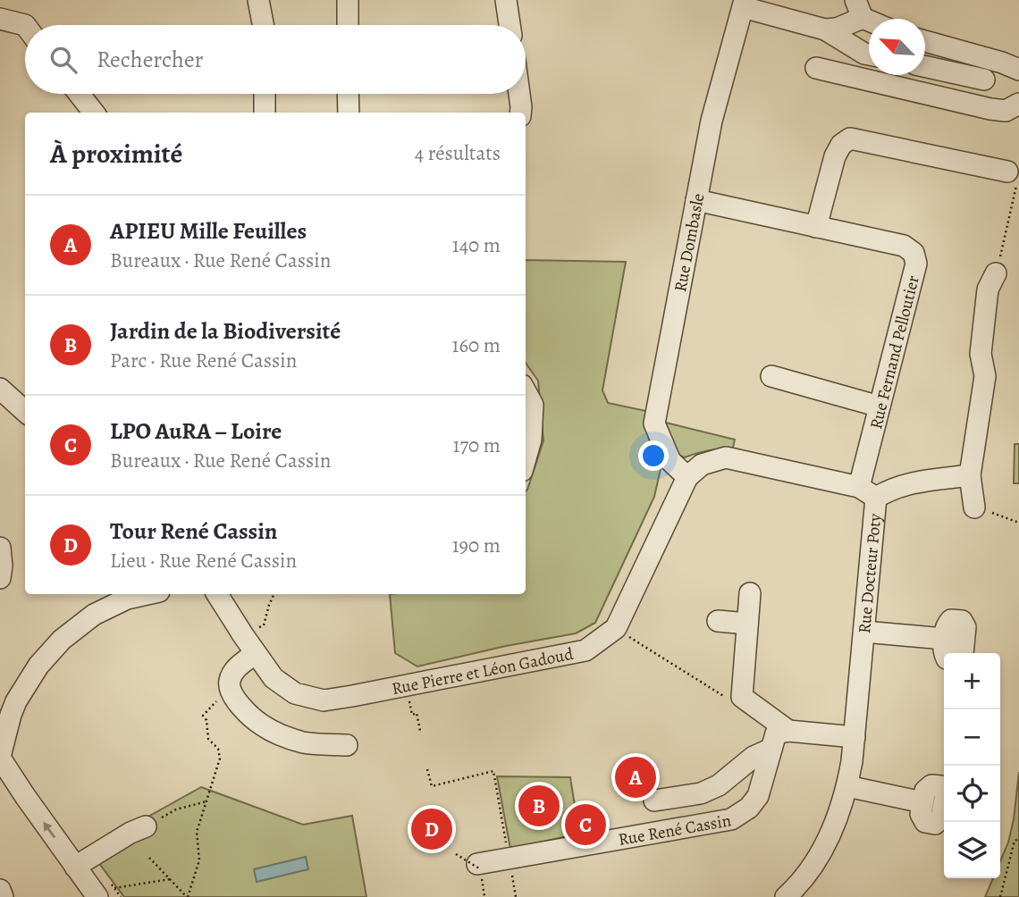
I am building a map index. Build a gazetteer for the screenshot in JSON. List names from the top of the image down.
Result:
{
  "streets": {
    "street": [
      "Rue Dombasle",
      "Rue Fernand Pelloutier",
      "Rue Docteur Poty",
      "Rue Pierre et Léon Gadoud",
      "Rue René Cassin"
    ]
  },
  "crossings": [
    ["Rue Dombasle", "Rue Fernand Pelloutier"],
    ["Rue Dombasle", "Rue Pierre et Léon Gadoud"],
    ["Rue Fernand Pelloutier", "Rue Docteur Poty"]
  ],
  "north": "top left",
  "page": {
    "search": "Rechercher",
    "heading": ["À proximité", "4 résultats"],
    "list": [
      {
        "mark": "A",
        "name": "APIEU Mille Feuilles",
        "note": "Bureaux · Rue René Cassin",
        "value": "140 m"
      },
      {
        "mark": "B",
        "name": "Jardin de la Biodiversité",
        "note": "Parc · Rue René Cassin",
        "value": "160 m"
      },
      {
        "mark": "C",
        "name": "LPO AuRA – Loire",
        "note": "Bureaux · Rue René Cassin",
        "value": "170 m"
      },
      {
        "mark": "D",
        "name": "Tour René Cassin",
        "note": "Lieu · Rue René Cassin",
        "value": "190 m"
      }
    ],
    "map_buttons": ["+", "−"],
    "pins": [
      "A",
      "B",
      "C",
      "D"
    ]
  }
}
